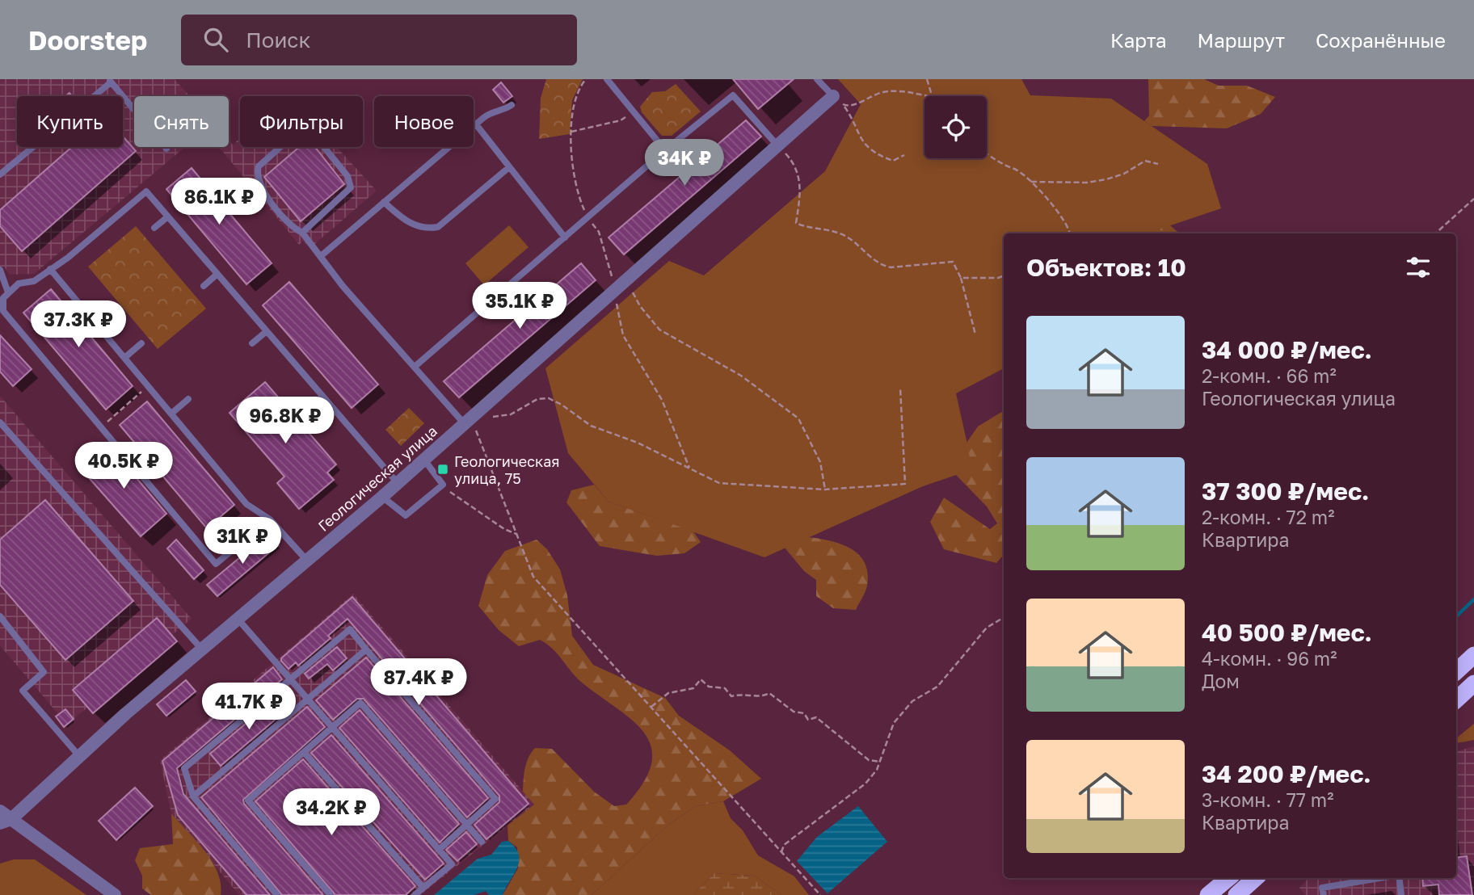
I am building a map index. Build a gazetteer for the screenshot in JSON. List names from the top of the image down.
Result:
{
  "streets": {
    "street": ["Геологическая улица"]
  },
  "places": {
    "transit": ["Геологическая улица, 75"]
  },
  "page": {
    "header": "Doorstep",
    "search": "Поиск",
    "nav": ["Карта", "Маршрут", "Сохранённые"],
    "chip": [
      "Купить",
      "Снять",
      "Фильтры",
      "Новое"
    ],
    "price": [
      "34K ₽",
      "86.1K ₽",
      "35.1K ₽",
      "37.3K ₽",
      "96.8K ₽",
      "40.5K ₽",
      "31K ₽",
      "87.4K ₽",
      "41.7K ₽",
      "34.2K ₽"
    ],
    "heading": "Объектов: 10",
    "list": [
      {
        "name": "34 000 ₽/мес.",
        "note": "2-комн. · 66 m² · Геологическая улица"
      },
      {
        "name": "37 300 ₽/мес.",
        "note": "2-комн. · 72 m² · Квартира"
      },
      {
        "name": "40 500 ₽/мес.",
        "note": "4-комн. · 96 m² · Дом"
      },
      {
        "name": "34 200 ₽/мес.",
        "note": "3-комн. · 77 m² · Квартира"
      }
    ]
  }
}
